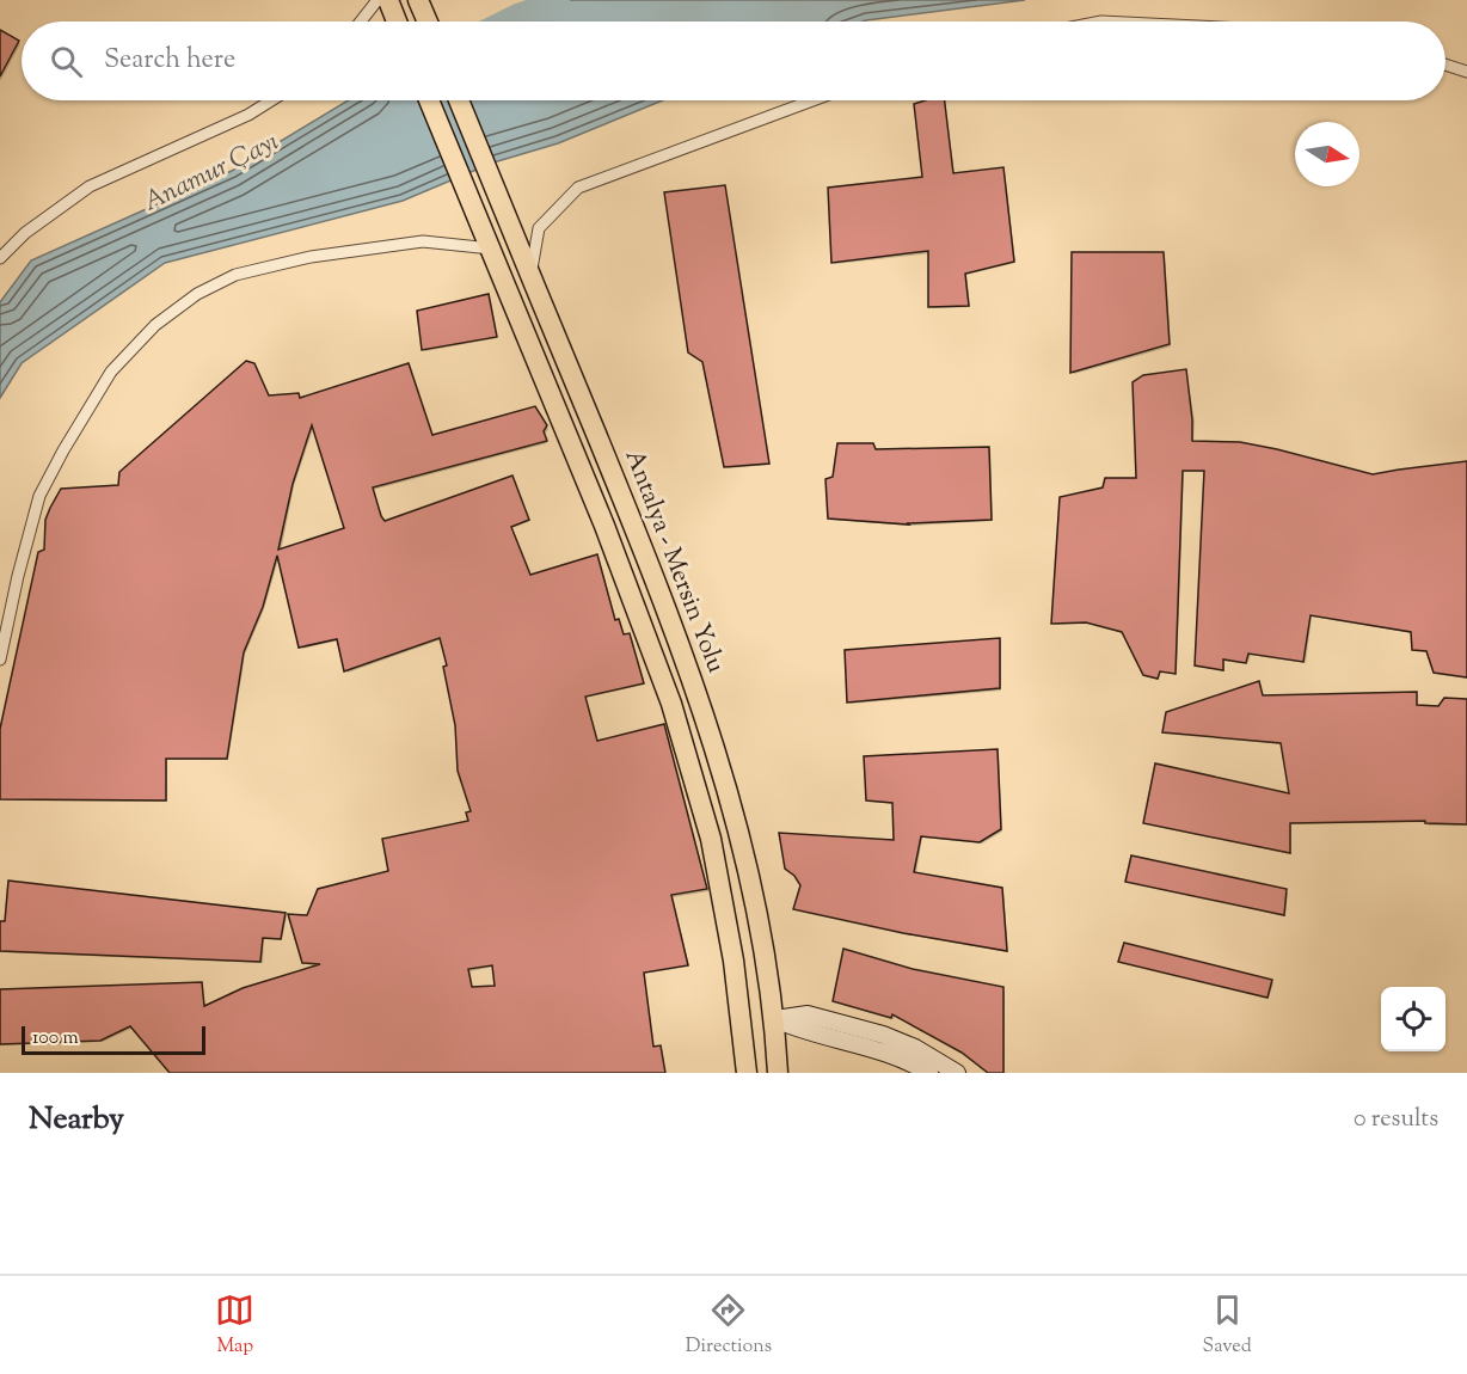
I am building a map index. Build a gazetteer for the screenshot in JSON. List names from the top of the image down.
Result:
{
  "streets": {
    "highway": ["Antalya - Mersin Yolu"]
  },
  "water": ["Anamur Çayı"],
  "scale_bar": "100 m",
  "north": "right",
  "page": {
    "search": "Search here",
    "scale": "100 m",
    "heading": ["Nearby", "0 results"],
    "nav": ["Map", "Directions", "Saved"]
  }
}
